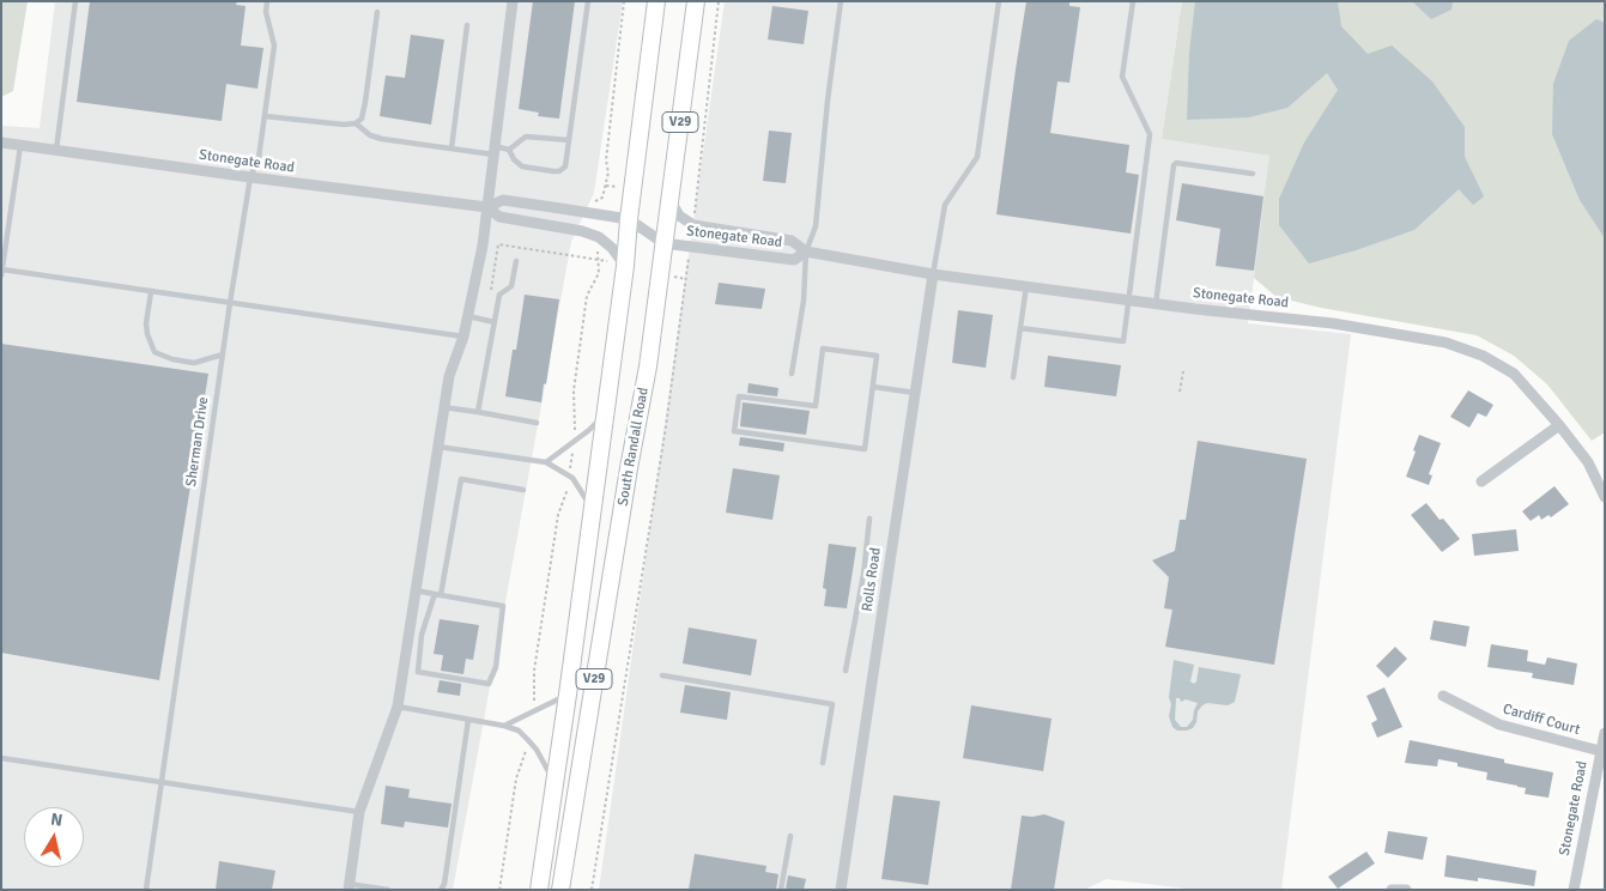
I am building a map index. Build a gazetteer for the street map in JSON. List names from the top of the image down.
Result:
{
  "streets": {
    "main road": ["V29", "South Randall Road"],
    "street": ["Stonegate Road", "Rolls Road", "Cardiff Court"],
    "lane": ["Sherman Drive"]
  },
  "crossings": [
    ["V29", "Stonegate Road"],
    ["Stonegate Road", "Sherman Drive"],
    ["Stonegate Road", "South Randall Road"],
    ["Stonegate Road", "Rolls Road"],
    ["Stonegate Road", "Cardiff Court"]
  ],
  "north": "top"
}
